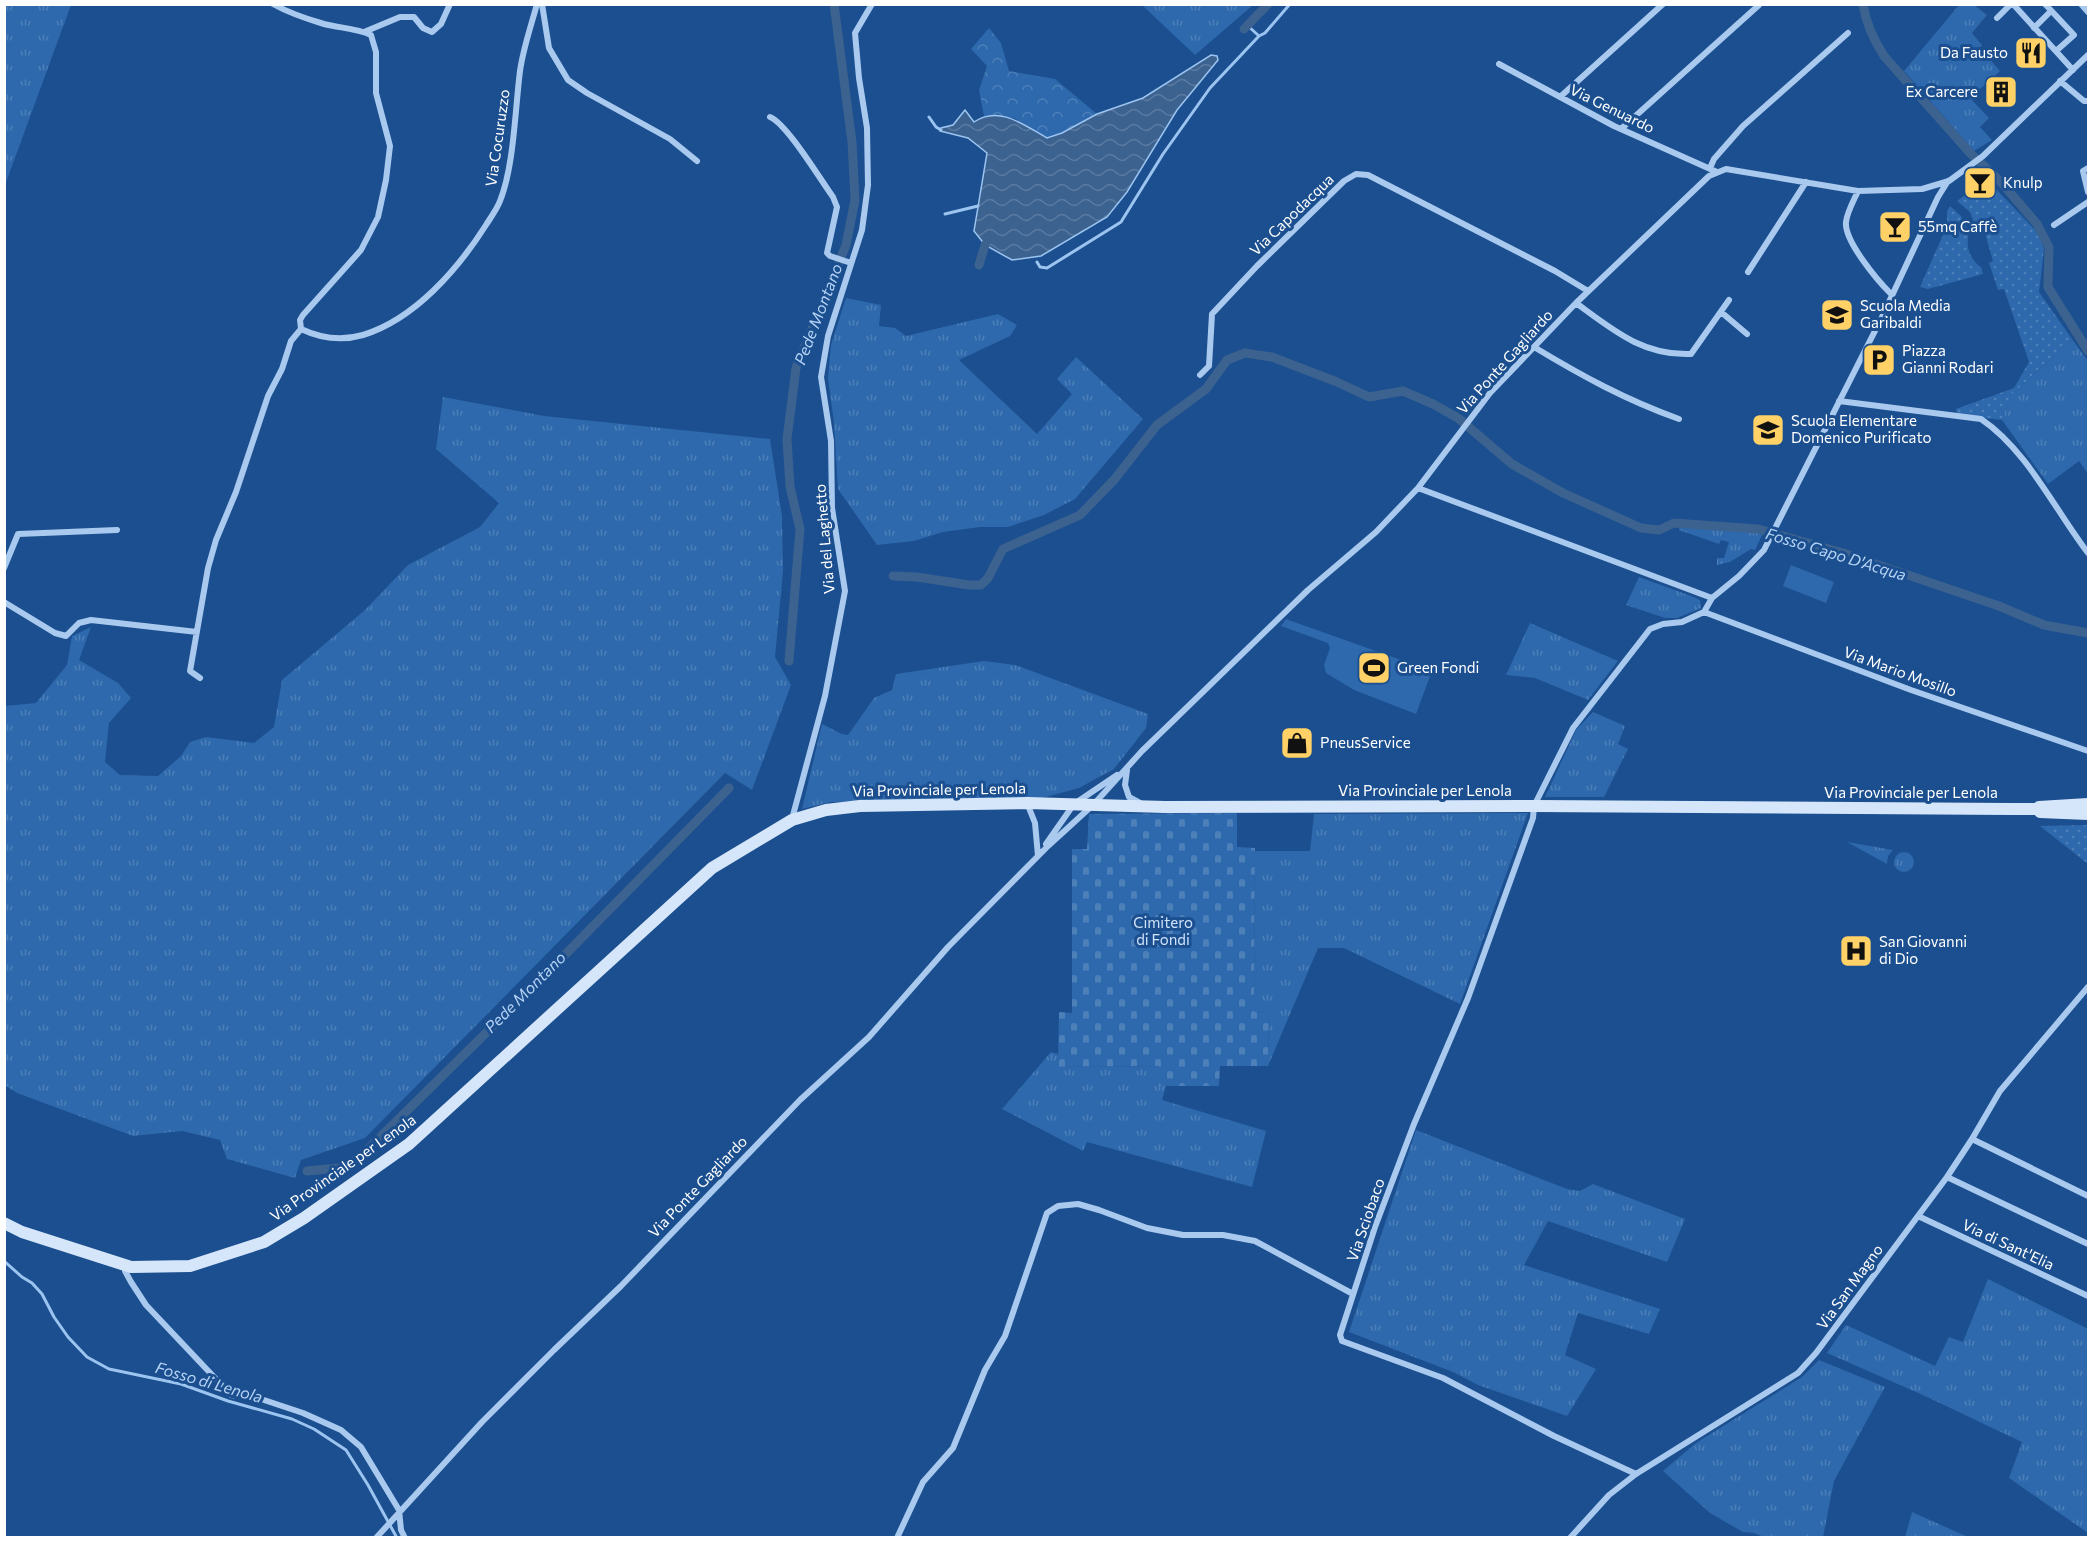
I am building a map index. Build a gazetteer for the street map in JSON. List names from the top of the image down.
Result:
{
  "streets": {
    "main road": ["Via Provinciale per Lenola"],
    "street": [
      "Via Genuardo",
      "Via Cocuruzzo",
      "Via Capodacqua",
      "Via Ponte Gagliardo",
      "Via del Laghetto",
      "Via Mario Mosillo",
      "Via Sciobaco",
      "Via di Sant'Elia",
      "Via San Magno"
    ]
  },
  "crossings": [
    ["Via Genuardo", "Via Ponte Gagliardo"],
    ["Via Capodacqua", "Via Ponte Gagliardo"],
    ["Via Ponte Gagliardo", "Via Provinciale per Lenola"],
    ["Via del Laghetto", "Via Provinciale per Lenola"],
    ["Via Mario Mosillo", "Via Sciobaco"],
    ["Via Provinciale per Lenola", "Via Sciobaco"],
    ["Via Sciobaco", "Via San Magno"],
    ["Via di Sant'Elia", "Via San Magno"]
  ],
  "water": ["Pede Montano", "Fosso Capo D'Acqua", "Fosso di Lenola"],
  "parks": ["Cimitero di Fondi"],
  "places": {
    "restaurant": ["Da Fausto"],
    "building": ["Ex Carcere"],
    "bar": ["Knulp", "55mq Caffè"],
    "school or university": ["Scuola Media Garibaldi", "Scuola Elementare Domenico Purificato"],
    "parking": ["Piazza Gianni Rodari"],
    "sports": ["Green Fondi"],
    "shop": ["PneusService"],
    "hospital": ["San Giovanni di Dio"]
  }
}
